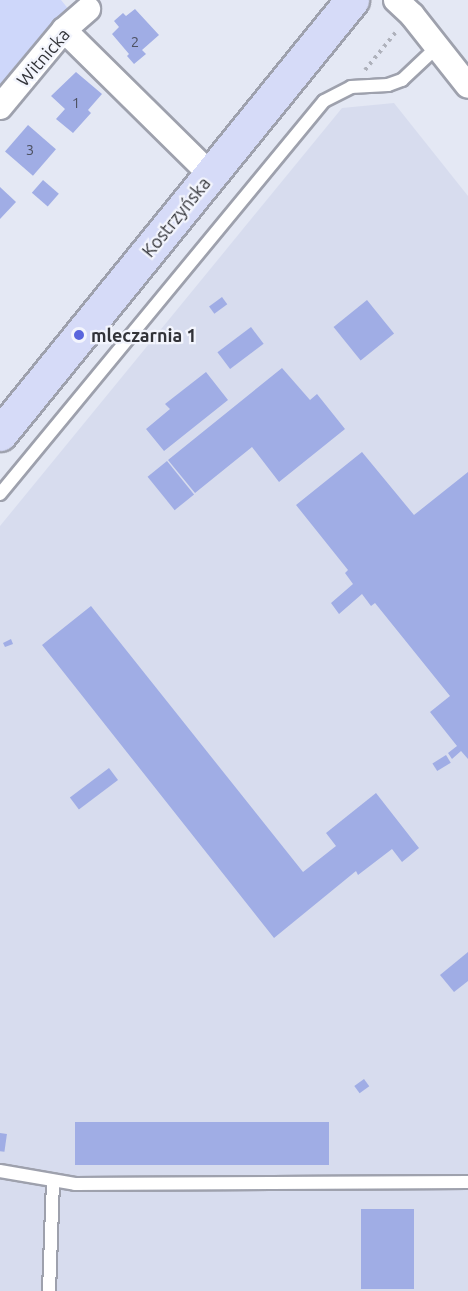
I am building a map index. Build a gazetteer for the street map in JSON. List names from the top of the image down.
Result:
{
  "streets": {
    "main road": ["Kostrzyńska"],
    "street": ["Witnicka"]
  },
  "places": ["mleczarnia 1"],
  "house_numbers": ["2", "1", "3"]
}
